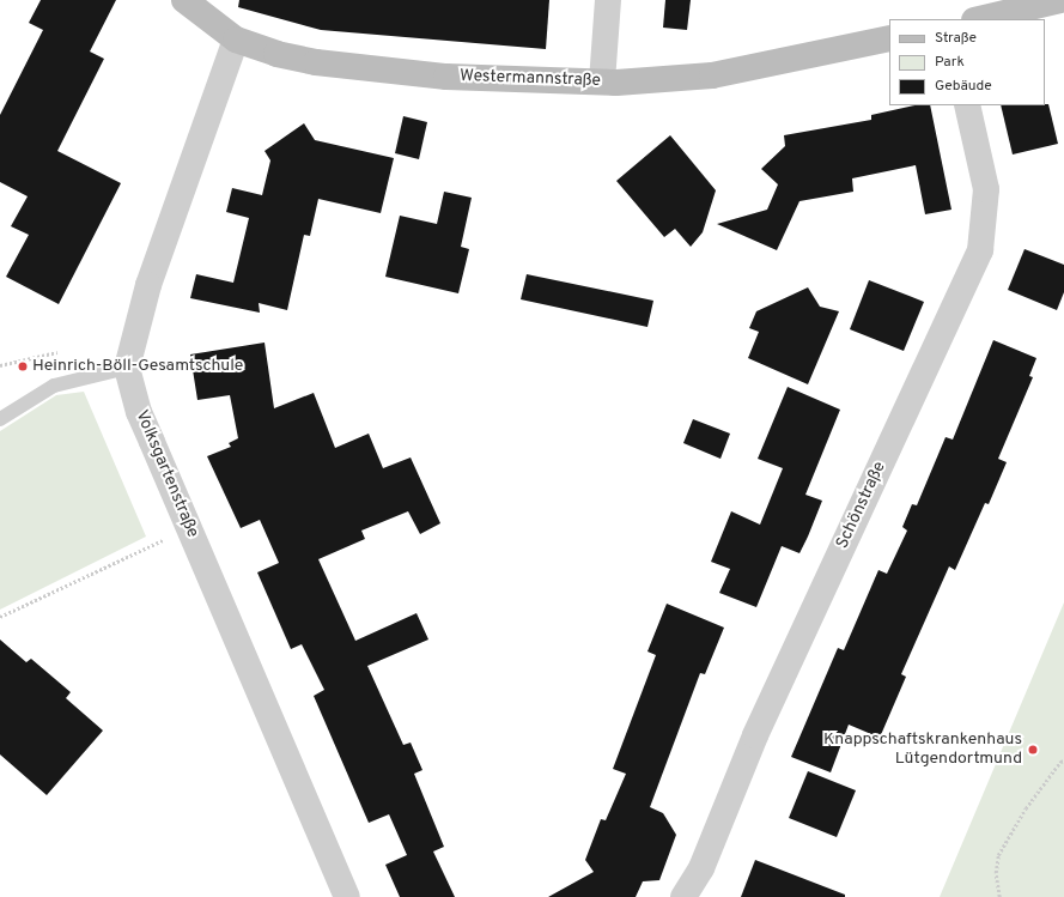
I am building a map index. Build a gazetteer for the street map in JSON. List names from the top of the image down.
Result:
{
  "streets": {
    "street": ["Westermannstraße", "Volksgartenstraße", "Schönstraße"]
  },
  "crossings": [
    ["Westermannstraße", "Volksgartenstraße"]
  ],
  "places": ["Heinrich-Böll-Gesamtschule", "Knappschaftskrankenhaus Lütgendortmund"],
  "legend": ["Straße", "Park", "Gebäude"]
}
